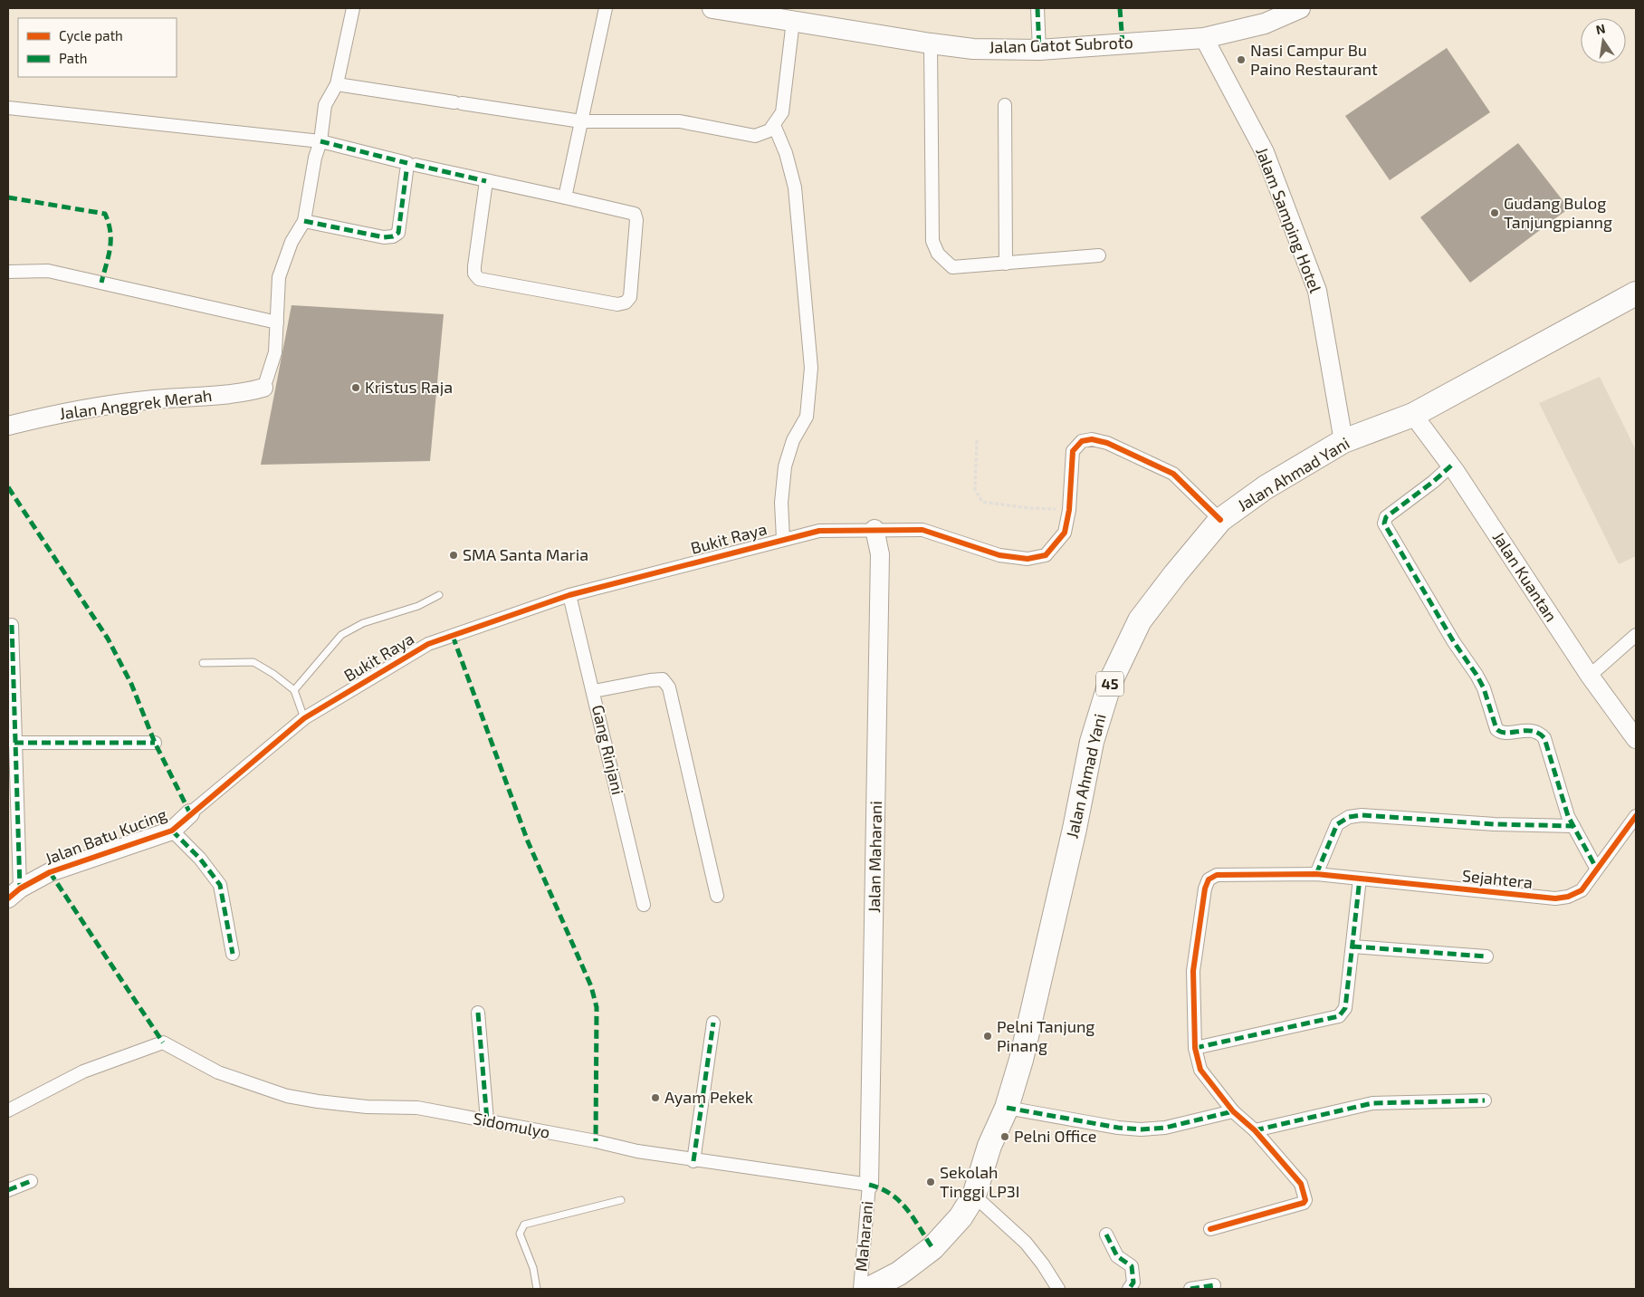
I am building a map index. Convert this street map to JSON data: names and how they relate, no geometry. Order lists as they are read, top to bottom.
{
  "streets": {
    "highway": ["Jalan Ahmad Yani", "45"],
    "main road": ["Jalan Gatot Subroto"],
    "street": [
      "Jalam Samping Hotel",
      "Jalan Anggrek Merah",
      "Bukit Raya",
      "Jalan Kuantan",
      "Gang Rinjani",
      "Jalan Batu Kucing",
      "Jalan Maharani",
      "Sejahtera",
      "Sidomulyo",
      "Maharani"
    ]
  },
  "crossings": [
    ["Jalan Gatot Subroto", "Jalam Samping Hotel"],
    ["Jalam Samping Hotel", "Jalan Ahmad Yani"],
    ["Jalan Ahmad Yani", "Bukit Raya"],
    ["Jalan Ahmad Yani", "Jalan Kuantan"],
    ["Bukit Raya", "Gang Rinjani"],
    ["Bukit Raya", "Jalan Batu Kucing"],
    ["Bukit Raya", "Jalan Maharani"],
    ["Jalan Maharani", "Sidomulyo"],
    ["Jalan Maharani", "Maharani"],
    ["Sidomulyo", "Maharani"]
  ],
  "places": [
    "Nasi Campur Bu Paino Restaurant",
    "Gudang Bulog Tanjungpianng",
    "Kristus Raja",
    "SMA Santa Maria",
    "Pelni Tanjung Pinang",
    "Ayam Pekek",
    "Pelni Office",
    "Sekolah Tinggi LP3I"
  ],
  "legend": ["Cycle path", "Path"],
  "north": "top"
}
